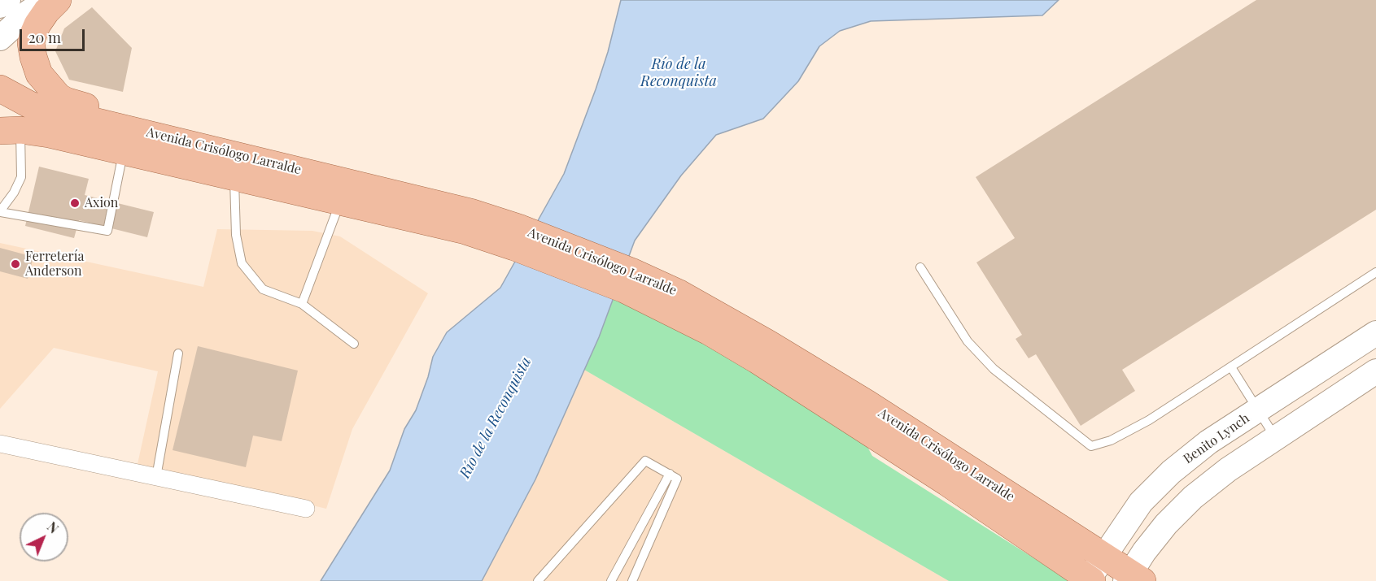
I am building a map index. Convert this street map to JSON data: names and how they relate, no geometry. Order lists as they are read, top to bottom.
{
  "streets": {
    "main road": ["Avenida Crisólogo Larralde"],
    "street": ["Benito Lynch"]
  },
  "crossings": [
    ["Avenida Crisólogo Larralde", "Benito Lynch"]
  ],
  "water": ["Río de la Reconquista"],
  "places": ["Axion", "Ferretería Anderson"],
  "scale_bar": "20 m",
  "north": "top right"
}
